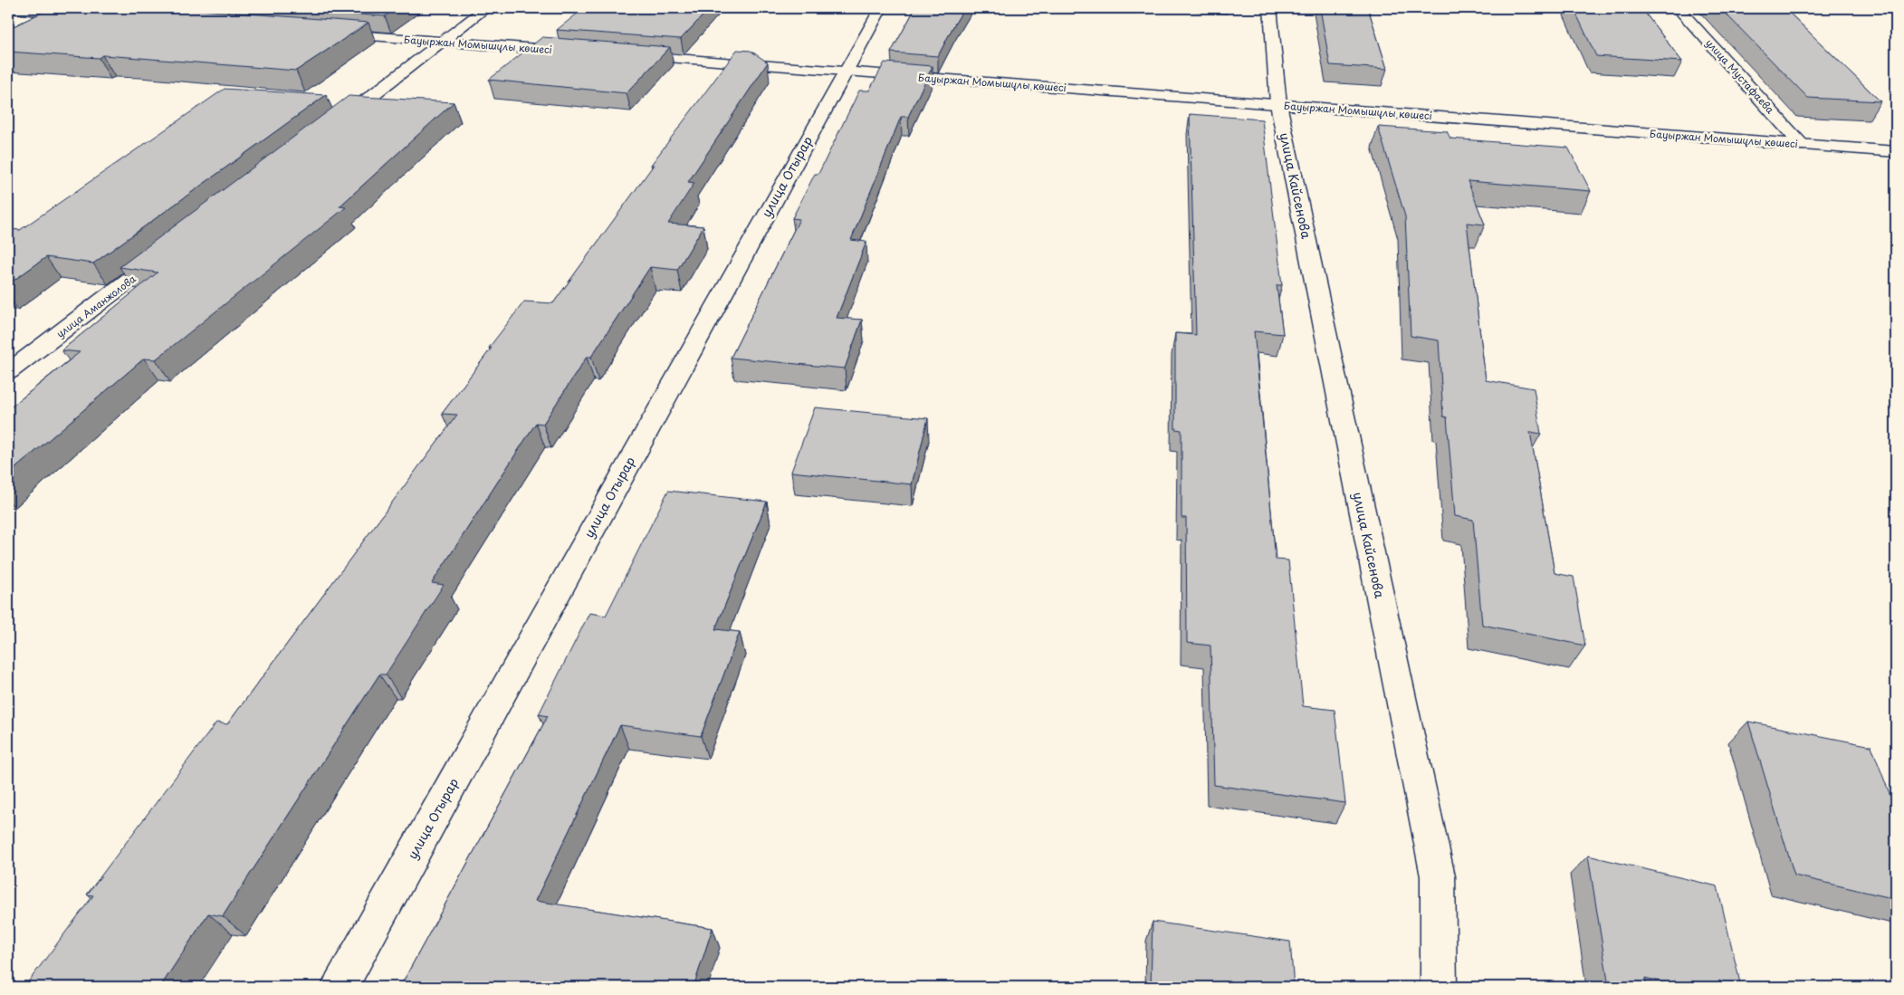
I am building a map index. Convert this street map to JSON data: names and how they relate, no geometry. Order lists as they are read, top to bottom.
{
  "streets": {
    "street": [
      "Бауыржан Момышұлы көшесі",
      "улица Мустафаева",
      "улица Отырар",
      "улица Кайсенова",
      "улица Аманжолова"
    ]
  },
  "crossings": [
    ["Бауыржан Момышұлы көшесі", "улица Мустафаева"],
    ["Бауыржан Момышұлы көшесі", "улица Отырар"],
    ["Бауыржан Момышұлы көшесі", "улица Кайсенова"]
  ]
}
